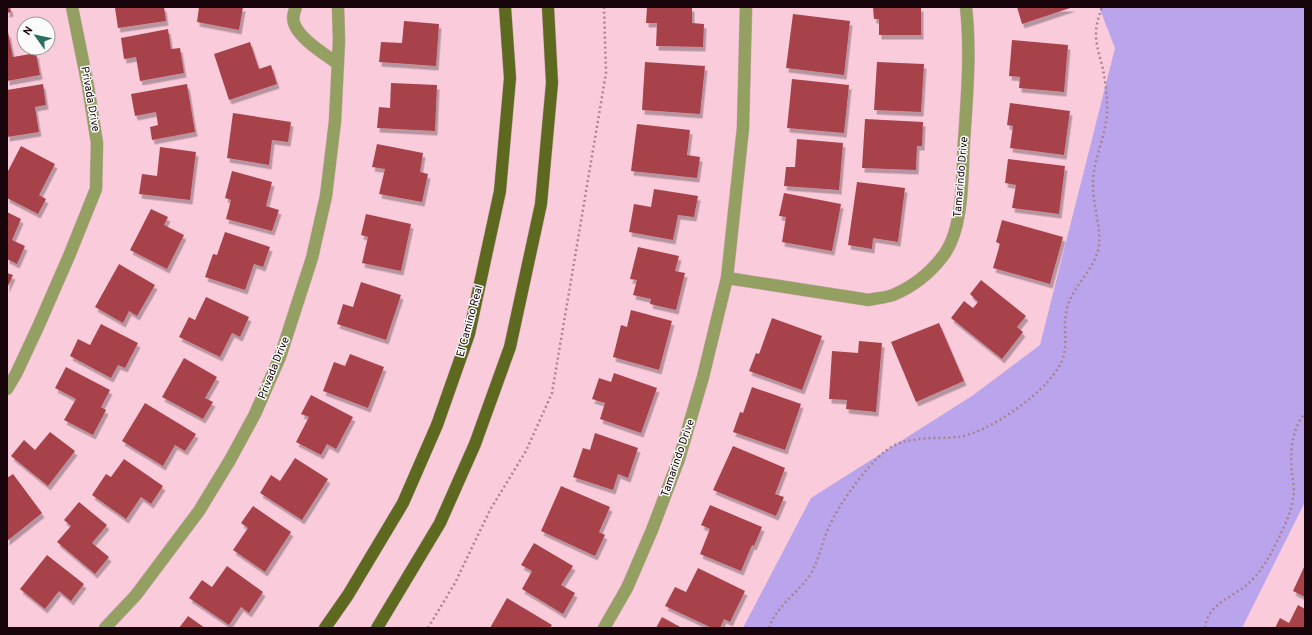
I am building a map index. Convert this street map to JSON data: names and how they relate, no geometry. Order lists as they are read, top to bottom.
{
  "streets": {
    "main road": ["El Camino Real"],
    "street": ["Privada Drive", "Tamarindo Drive"]
  },
  "north": "top left"
}
